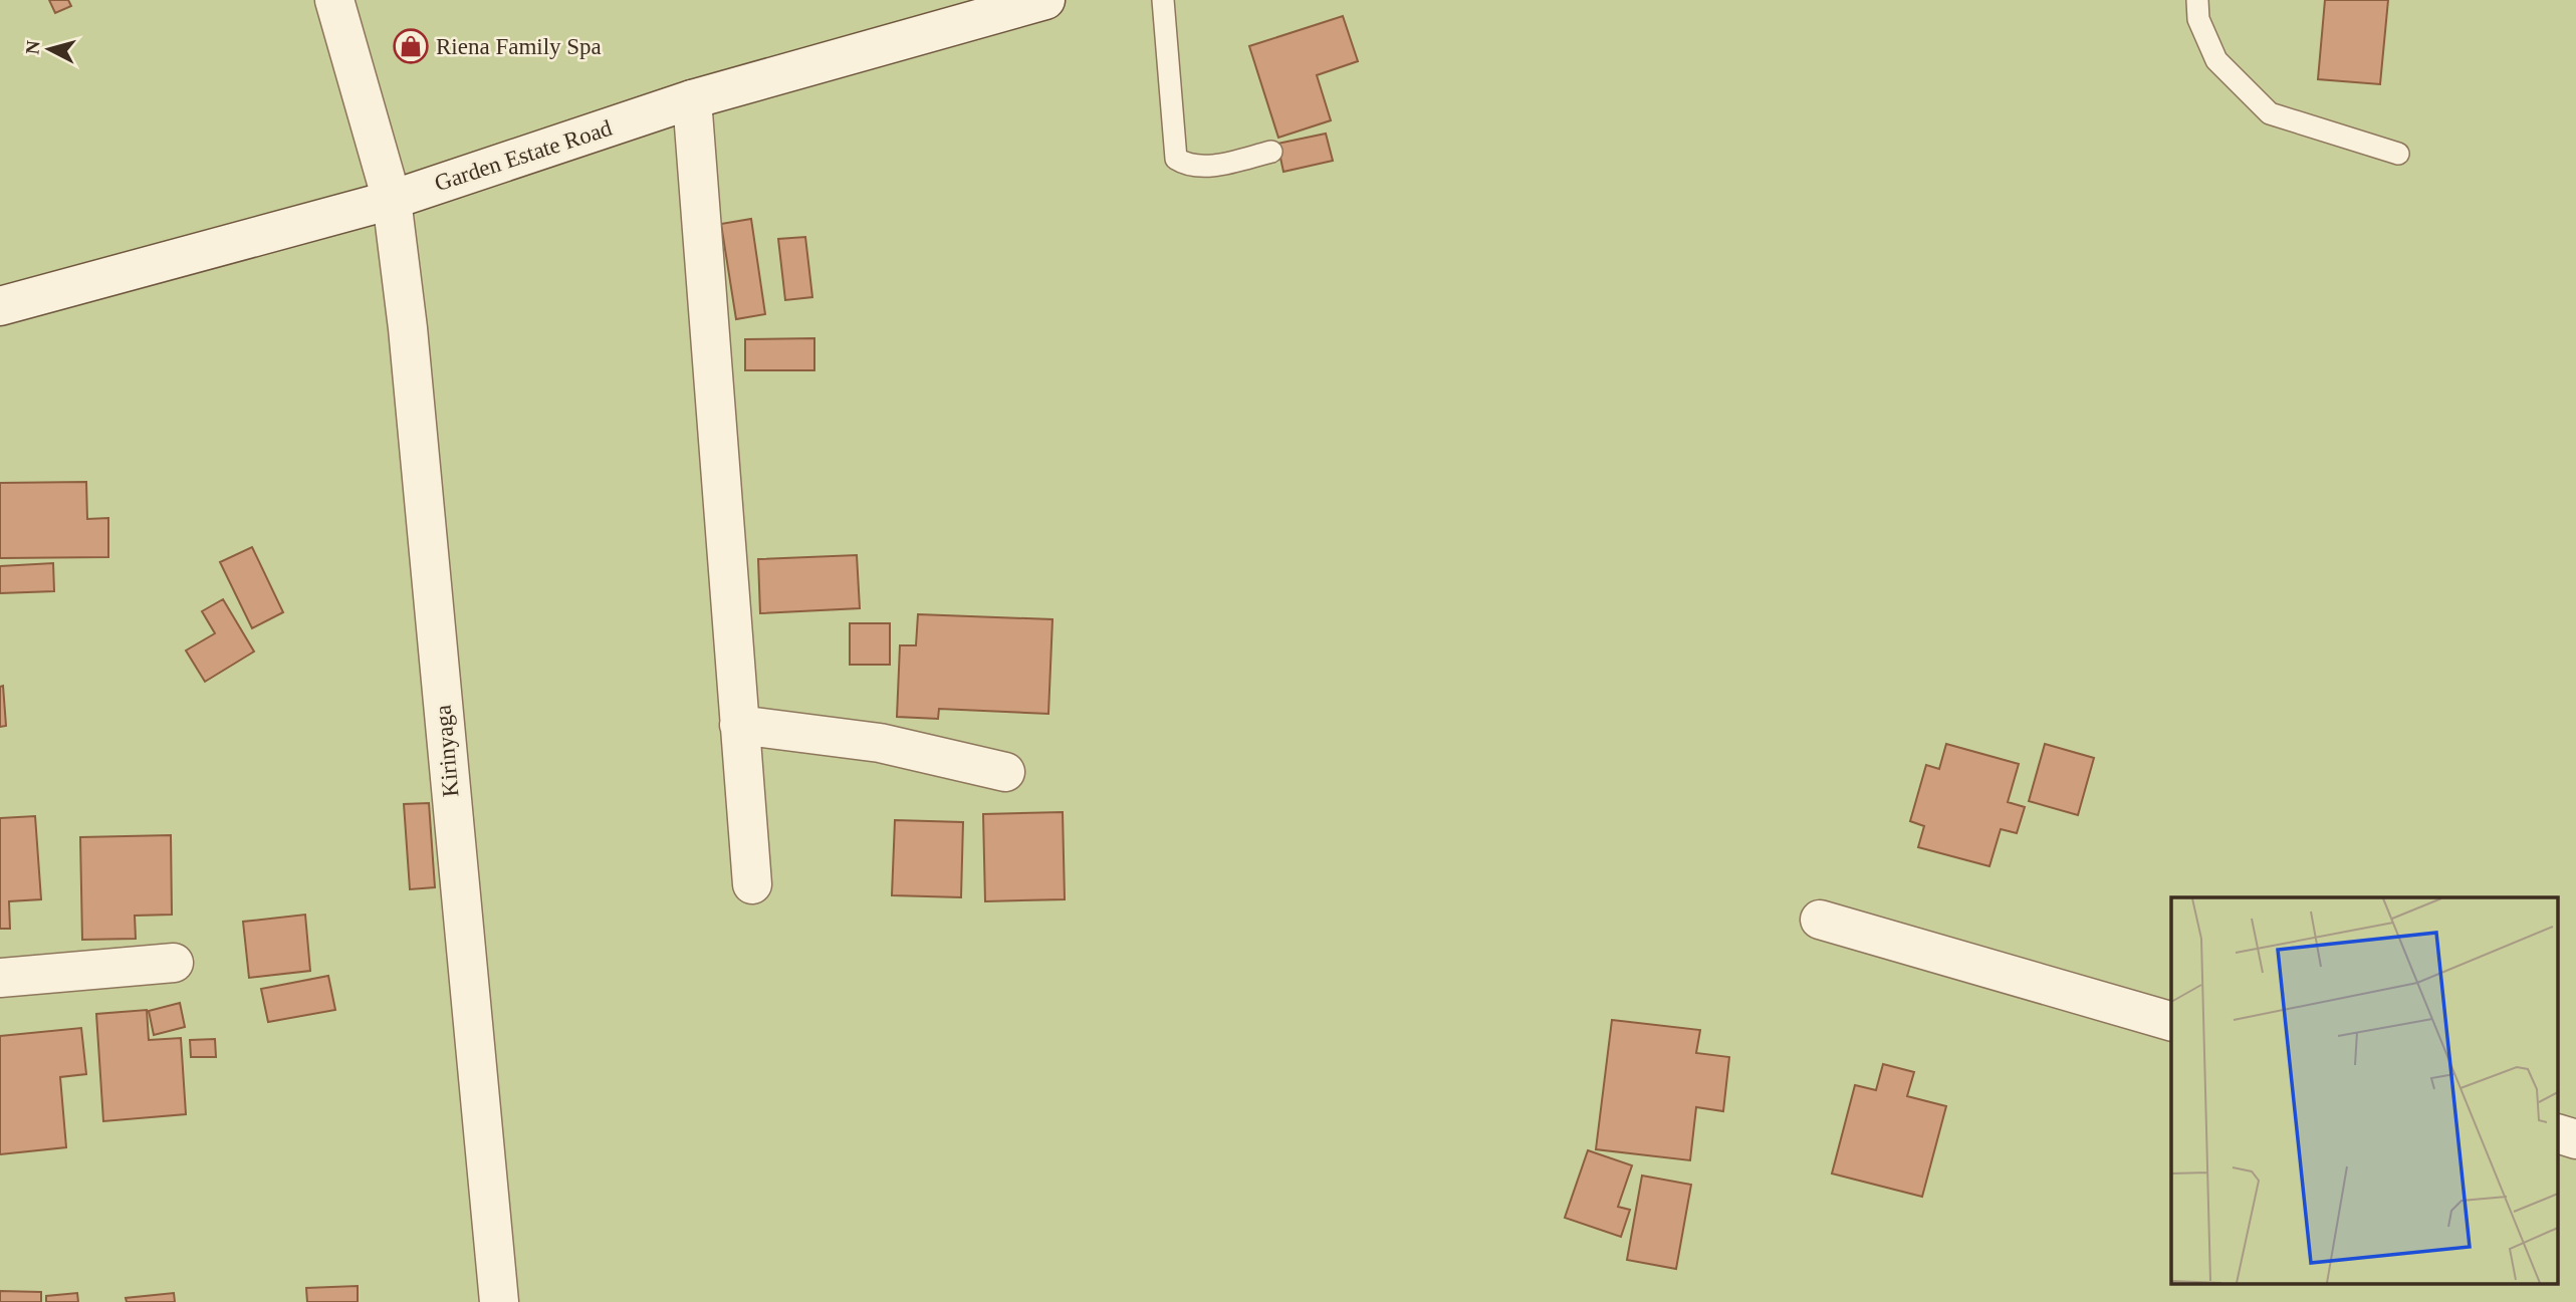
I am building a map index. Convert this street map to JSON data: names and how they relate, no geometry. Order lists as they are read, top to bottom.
{
  "streets": {
    "street": ["Garden Estate Road", "Kirinyaga"]
  },
  "crossings": [
    ["Garden Estate Road", "Kirinyaga"]
  ],
  "places": {
    "shop": ["Riena Family Spa"]
  },
  "north": "left"
}
